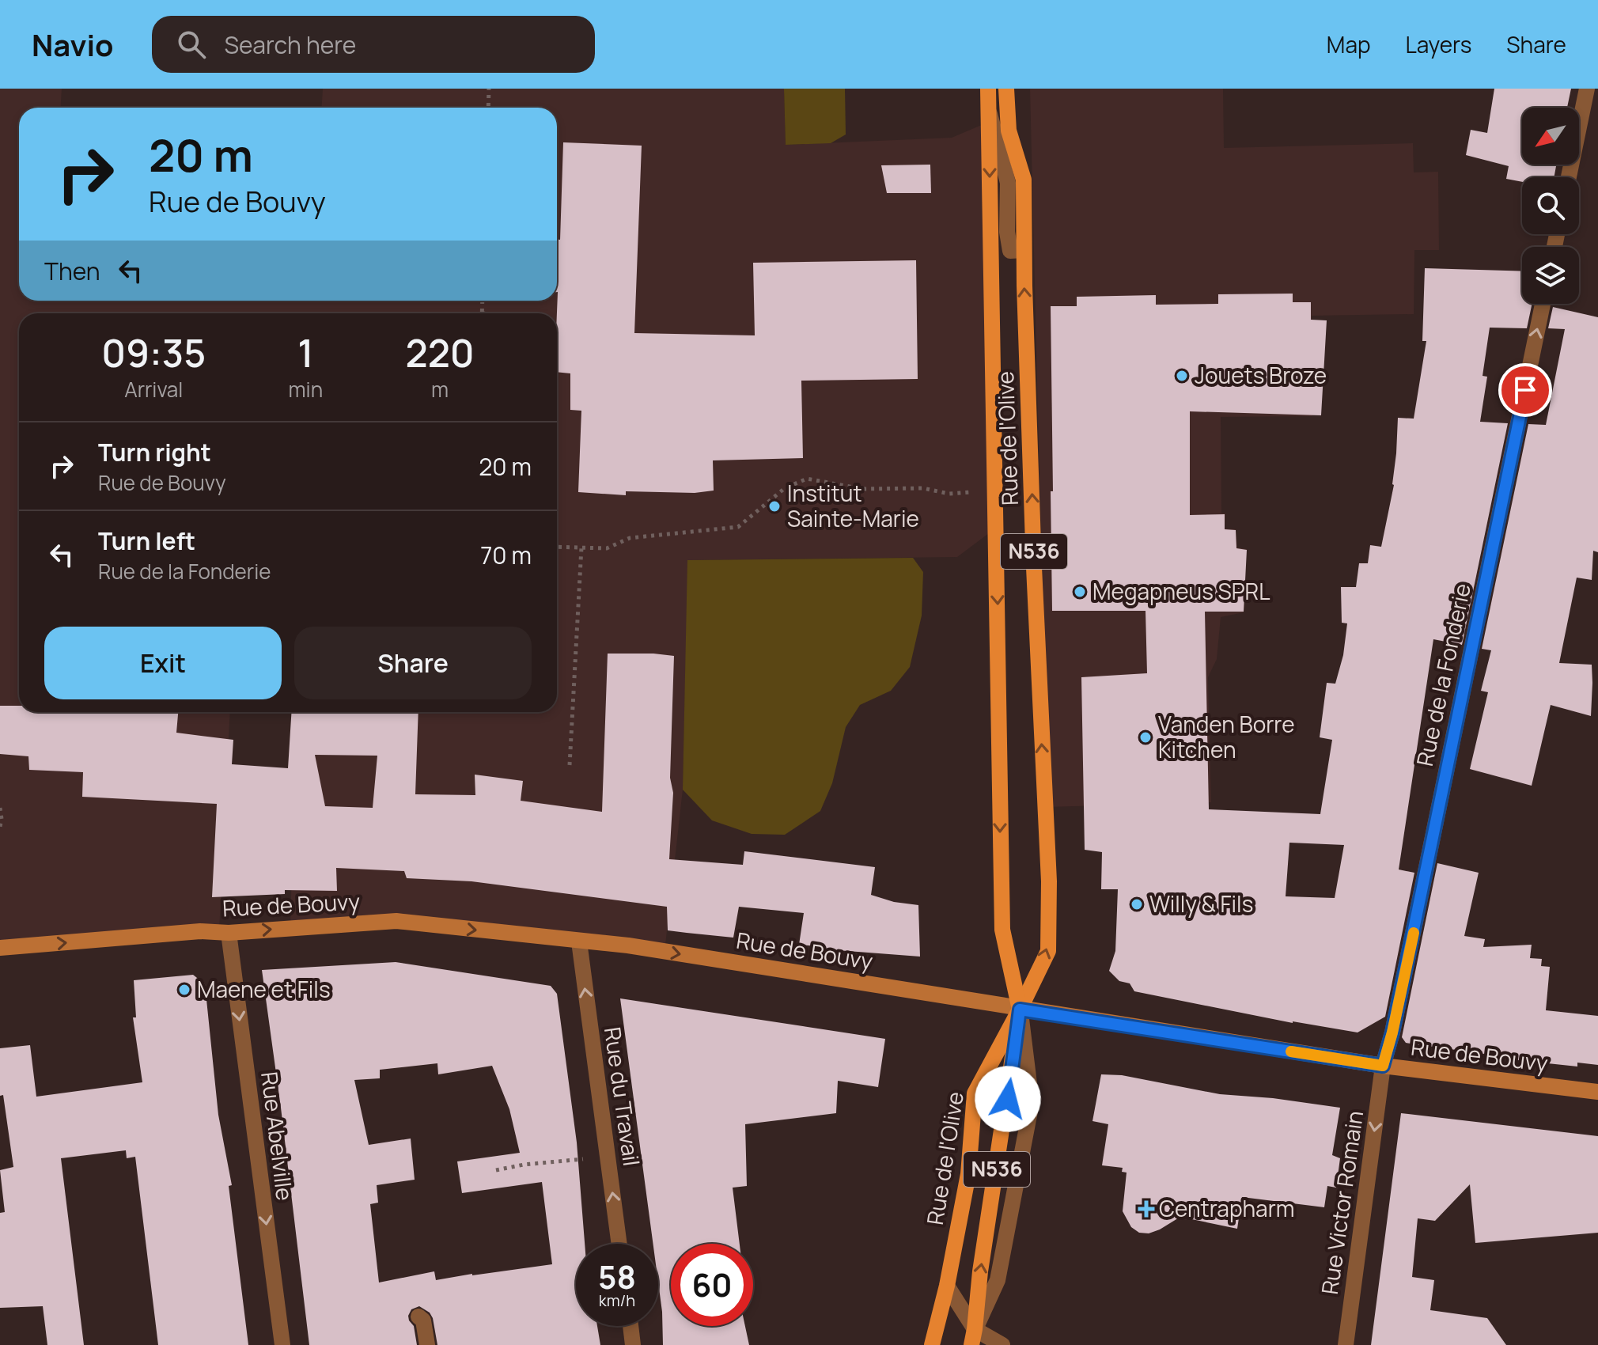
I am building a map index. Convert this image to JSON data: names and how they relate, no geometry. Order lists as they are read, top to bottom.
{
  "streets": {
    "main road": ["Rue de l'Olive", "N536"],
    "street": [
      "Rue de la Fonderie",
      "Rue de Bouvy",
      "Rue du Travail",
      "Rue Abelville",
      "Rue Victor Romain"
    ]
  },
  "crossings": [
    ["Rue de l'Olive", "N536"],
    ["Rue de l'Olive", "Rue de Bouvy"],
    ["Rue de la Fonderie", "Rue de Bouvy"],
    ["Rue de la Fonderie", "Rue Victor Romain"],
    ["Rue de Bouvy", "Rue du Travail"],
    ["Rue de Bouvy", "Rue Abelville"],
    ["Rue de Bouvy", "Rue Victor Romain"]
  ],
  "one_way": [
    "Rue de la Fonderie",
    "Rue de Bouvy",
    "Rue du Travail",
    "Rue Abelville",
    "Rue Victor Romain"
  ],
  "places": {
    "other": [
      "Jouets Broze",
      "Institut Sainte-Marie",
      "Megapneus SPRL",
      "Vanden Borre Kitchen",
      "Willy & Fils",
      "Maene et Fils"
    ],
    "health": ["Centrapharm"]
  },
  "north": "bottom left",
  "page": {
    "header": "Navio",
    "search": "Search here",
    "nav": ["Map", "Layers", "Share"],
    "turn": ["20 m", "Rue de Bouvy"],
    "then": "Then",
    "eta": [
      "09:35",
      "Arrival",
      "1",
      "min",
      "220",
      "m"
    ],
    "list": [
      {
        "name": "Turn right",
        "note": "Rue de Bouvy",
        "value": "20 m"
      },
      {
        "name": "Turn left",
        "note": "Rue de la Fonderie",
        "value": "70 m"
      }
    ],
    "buttons": ["Exit", "Share"],
    "speed": "58 km/h",
    "limit": "60"
  }
}
